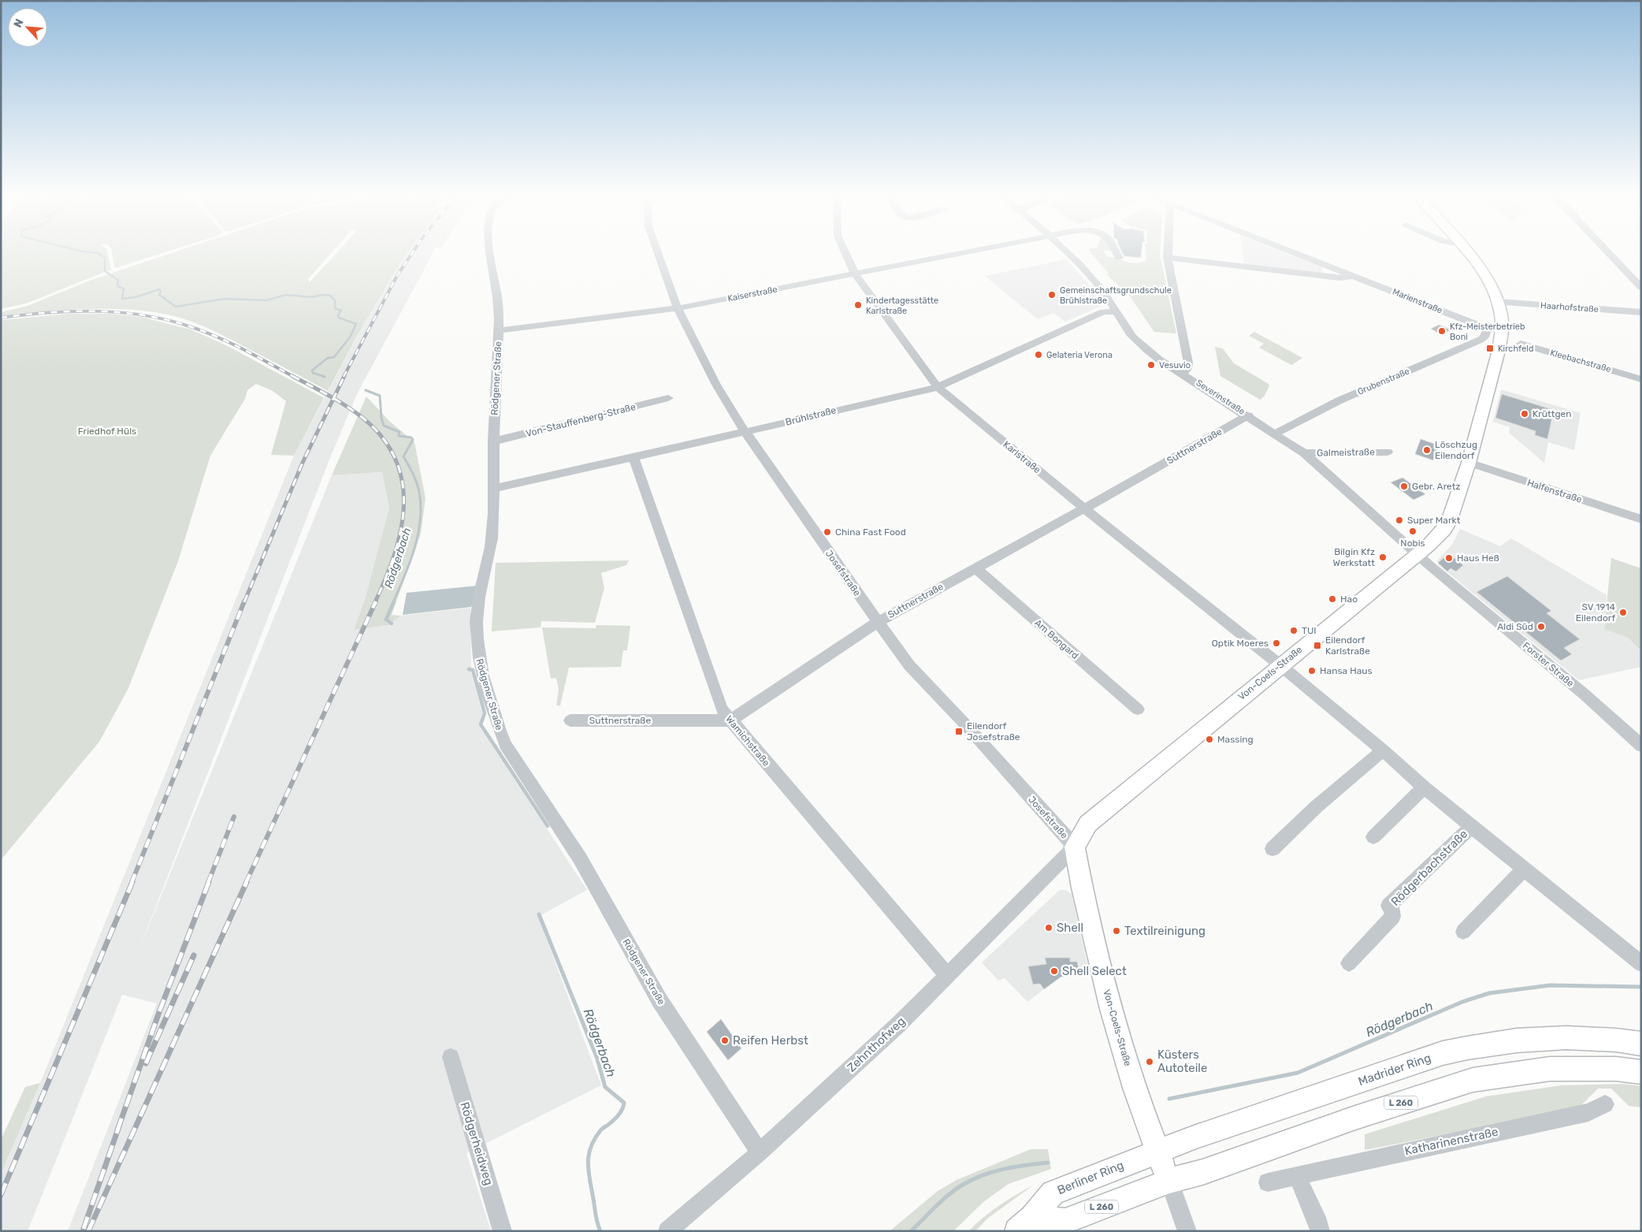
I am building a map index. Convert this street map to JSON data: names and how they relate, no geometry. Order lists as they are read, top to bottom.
{
  "streets": {
    "main road": ["Von-Coels-Straße", "Madrider Ring", "L 260"],
    "street": [
      "Kaiserstraße",
      "Marienstraße",
      "Haarhofstraße",
      "Kleebachstraße",
      "Rödgener Straße",
      "Grubenstraße",
      "Severinstraße",
      "Brühlstraße",
      "Von-Stauffenberg-Straße",
      "Suttnerstraße",
      "Galmeistraße",
      "Karlstraße",
      "Halfenstraße",
      "Josefstraße",
      "Am Bongard",
      "Forster Straße",
      "Wamichstraße",
      "Rödgerbachstraße",
      "Zehnthofweg",
      "Katharinenstraße",
      "Rödgerheidweg"
    ]
  },
  "crossings": [
    ["Kaiserstraße", "Rödgener Straße"],
    ["Kaiserstraße", "Karlstraße"],
    ["Kaiserstraße", "Josefstraße"],
    ["Marienstraße", "Grubenstraße"],
    ["Haarhofstraße", "Von-Coels-Straße"],
    ["Rödgener Straße", "Brühlstraße"],
    ["Rödgener Straße", "Von-Stauffenberg-Straße"],
    ["Rödgener Straße", "Zehnthofweg"],
    ["Grubenstraße", "Severinstraße"],
    ["Severinstraße", "Brühlstraße"],
    ["Severinstraße", "Suttnerstraße"],
    ["Severinstraße", "Galmeistraße"],
    ["Severinstraße", "Forster Straße"],
    ["Severinstraße", "Von-Coels-Straße"],
    ["Brühlstraße", "Karlstraße"],
    ["Brühlstraße", "Josefstraße"],
    ["Brühlstraße", "Wamichstraße"],
    ["Suttnerstraße", "Karlstraße"],
    ["Suttnerstraße", "Josefstraße"],
    ["Suttnerstraße", "Am Bongard"],
    ["Suttnerstraße", "Wamichstraße"],
    ["Karlstraße", "Von-Coels-Straße"],
    ["Karlstraße", "Rödgerbachstraße"],
    ["Halfenstraße", "Von-Coels-Straße"],
    ["Josefstraße", "Von-Coels-Straße"],
    ["Josefstraße", "Zehnthofweg"],
    ["Forster Straße", "Von-Coels-Straße"],
    ["Von-Coels-Straße", "Rödgerbachstraße"],
    ["Von-Coels-Straße", "Zehnthofweg"],
    ["Von-Coels-Straße", "Madrider Ring"],
    ["Von-Coels-Straße", "L 260"],
    ["Wamichstraße", "Zehnthofweg"],
    ["Madrider Ring", "L 260"]
  ],
  "water": ["Rödgerbach"],
  "parks": ["Friedhof Hüls"],
  "places": {
    "other": [
      "Gemeinschaftsgrundschule Brühlstraße",
      "Kindertagesstätte Karlstraße",
      "Kfz-Meisterbetrieb Boni",
      "Gelateria Verona",
      "Vesuvio",
      "Krüttgen",
      "Löschzug Eilendorf",
      "Gebr. Aretz",
      "Super Markt",
      "Nobis",
      "China Fast Food",
      "Bilgin Kfz Werkstatt",
      "Haus Heß",
      "Hao",
      "SV 1914 Eilendorf",
      "Aldi Süd",
      "TUI",
      "Optik Moeres",
      "Hansa Haus",
      "Massing",
      "Shell",
      "Textilreinigung",
      "Shell Select",
      "Reifen Herbst",
      "Küsters Autoteile"
    ],
    "transit": ["Kirchfeld", "Eilendorf Karlstraße", "Eilendorf Josefstraße"]
  },
  "north": "top left"
}
